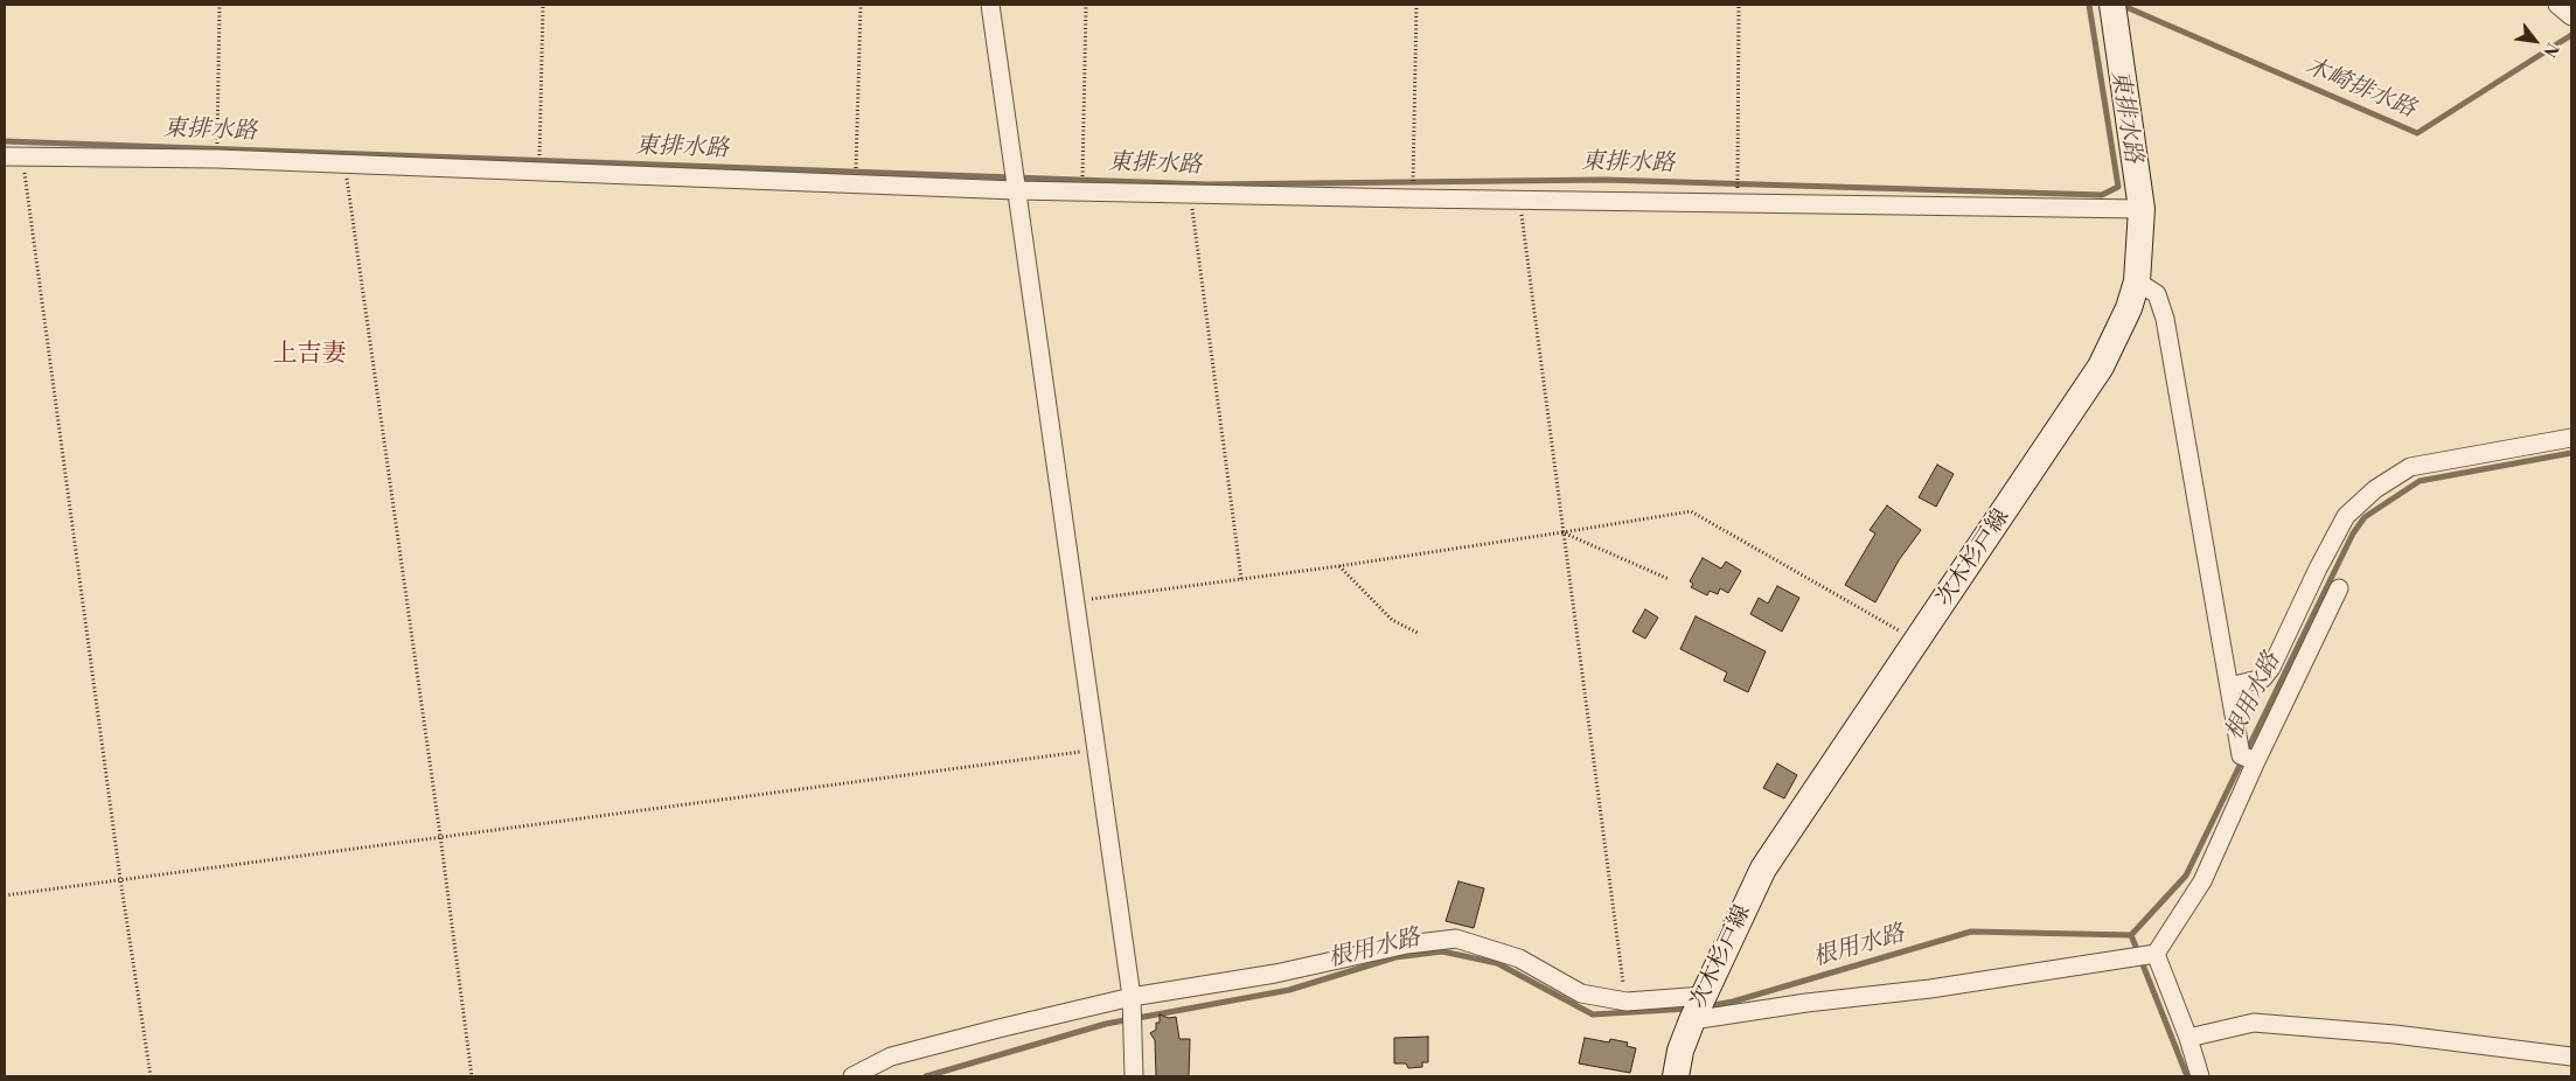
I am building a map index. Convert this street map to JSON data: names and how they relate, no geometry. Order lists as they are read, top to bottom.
{
  "streets": {
    "main road": ["次木杉戸線"]
  },
  "districts": ["上吉妻"],
  "water": ["木崎排水路", "東排水路", "根用水路"],
  "north": "bottom right"
}
